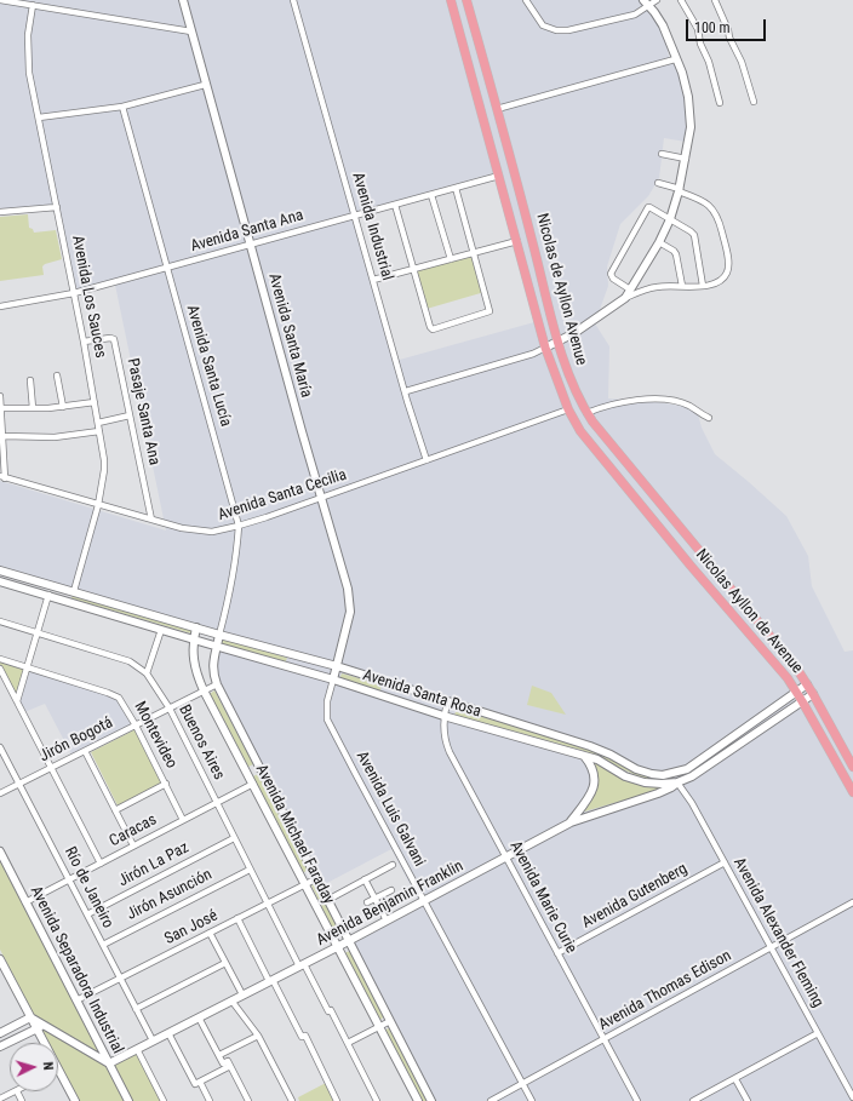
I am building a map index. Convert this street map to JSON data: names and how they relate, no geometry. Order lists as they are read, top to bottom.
{
  "streets": {
    "main road": ["Nicolas de Ayllon Avenue", "Nicolas Ayllon de Avenue"],
    "street": [
      "Avenida Industrial",
      "Avenida Santa Ana",
      "Avenida Los Sauces",
      "Avenida Santa María",
      "Avenida Santa Lucía",
      "Pasaje Santa Ana",
      "Avenida Santa Cecilia",
      "Avenida Santa Rosa",
      "Montevideo",
      "Jirón Bogotá",
      "Buenos Aires",
      "Avenida Luis Galvani",
      "Caracas",
      "Avenida Michael Faraday",
      "Jirón La Paz",
      "Río de Janeiro",
      "Jirón Asunción",
      "Avenida Gutenberg",
      "Avenida Marie Curie",
      "Avenida Benjamin Franklin",
      "San José",
      "Avenida Alexander Fleming",
      "Avenida Separadora Industrial",
      "Avenida Thomas Edison"
    ]
  },
  "crossings": [
    ["Avenida Industrial", "Avenida Santa Ana"],
    ["Avenida Industrial", "Avenida Santa Cecilia"],
    ["Avenida Santa Ana", "Nicolas de Ayllon Avenue"],
    ["Avenida Santa Ana", "Avenida Los Sauces"],
    ["Avenida Santa Ana", "Avenida Santa María"],
    ["Avenida Santa Ana", "Avenida Santa Lucía"],
    ["Nicolas de Ayllon Avenue", "Avenida Santa Cecilia"],
    ["Nicolas de Ayllon Avenue", "Nicolas Ayllon de Avenue"],
    ["Nicolas de Ayllon Avenue", "Avenida Santa Rosa"],
    ["Avenida Los Sauces", "Pasaje Santa Ana"],
    ["Avenida Los Sauces", "Avenida Santa Cecilia"],
    ["Avenida Los Sauces", "Avenida Santa Rosa"],
    ["Avenida Santa María", "Avenida Santa Cecilia"],
    ["Avenida Santa María", "Avenida Santa Rosa"],
    ["Avenida Santa María", "Avenida Luis Galvani"],
    ["Avenida Santa Lucía", "Avenida Santa Cecilia"],
    ["Avenida Santa Lucía", "Avenida Santa Rosa"],
    ["Avenida Santa Lucía", "Avenida Michael Faraday"],
    ["Pasaje Santa Ana", "Avenida Santa Cecilia"],
    ["Nicolas Ayllon de Avenue", "Avenida Santa Rosa"],
    ["Avenida Santa Rosa", "Avenida Luis Galvani"],
    ["Avenida Santa Rosa", "Avenida Michael Faraday"],
    ["Avenida Santa Rosa", "Avenida Marie Curie"],
    ["Avenida Santa Rosa", "Avenida Benjamin Franklin"],
    ["Avenida Santa Rosa", "Avenida Alexander Fleming"],
    ["Montevideo", "Jirón Bogotá"],
    ["Montevideo", "Caracas"],
    ["Jirón Bogotá", "Buenos Aires"],
    ["Jirón Bogotá", "Avenida Michael Faraday"],
    ["Jirón Bogotá", "Río de Janeiro"],
    ["Buenos Aires", "Caracas"],
    ["Buenos Aires", "Jirón La Paz"],
    ["Buenos Aires", "Jirón Asunción"],
    ["Buenos Aires", "Avenida Benjamin Franklin"],
    ["Buenos Aires", "San José"],
    ["Avenida Luis Galvani", "Avenida Benjamin Franklin"],
    ["Avenida Luis Galvani", "Avenida Thomas Edison"],
    ["Caracas", "Avenida Michael Faraday"],
    ["Caracas", "Río de Janeiro"],
    ["Caracas", "Avenida Separadora Industrial"],
    ["Avenida Michael Faraday", "Avenida Benjamin Franklin"],
    ["Avenida Michael Faraday", "San José"],
    ["Jirón La Paz", "Río de Janeiro"],
    ["Río de Janeiro", "Jirón Asunción"],
    ["Río de Janeiro", "Avenida Benjamin Franklin"],
    ["Río de Janeiro", "San José"],
    ["Avenida Gutenberg", "Avenida Marie Curie"],
    ["Avenida Gutenberg", "Avenida Alexander Fleming"],
    ["Avenida Marie Curie", "Avenida Benjamin Franklin"],
    ["Avenida Marie Curie", "Avenida Thomas Edison"],
    ["Avenida Benjamin Franklin", "Avenida Alexander Fleming"],
    ["Avenida Benjamin Franklin", "Avenida Separadora Industrial"],
    ["San José", "Avenida Separadora Industrial"],
    ["Avenida Alexander Fleming", "Avenida Thomas Edison"]
  ],
  "scale_bar": "100 m",
  "north": "right"
}
